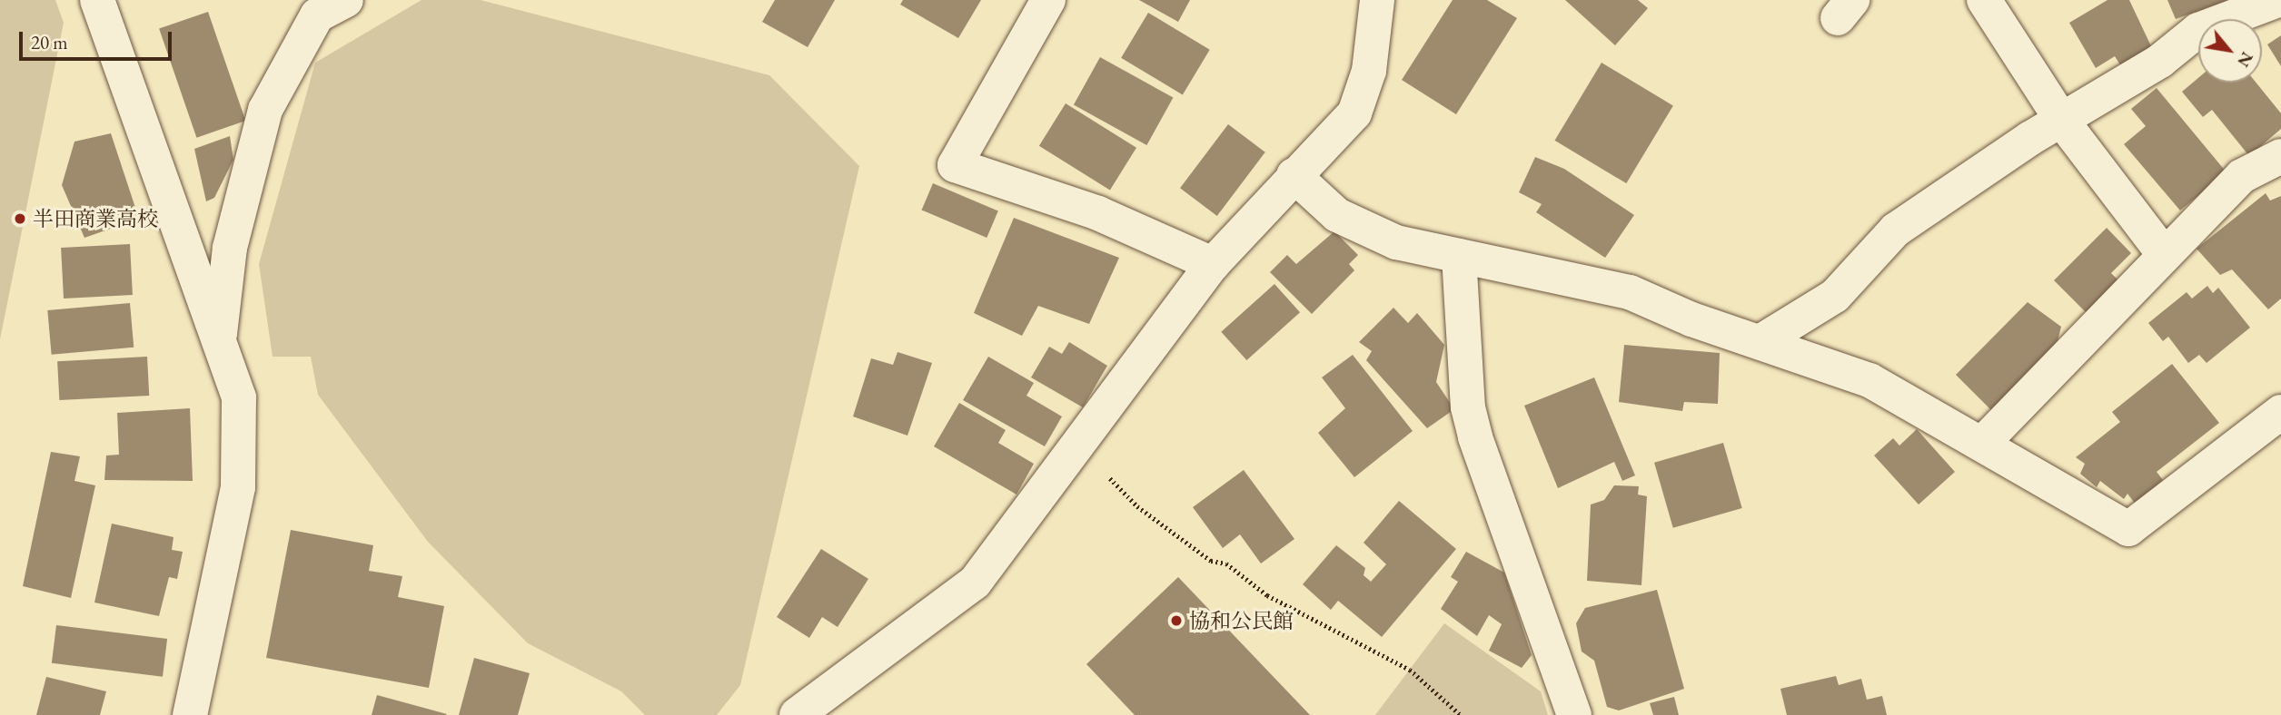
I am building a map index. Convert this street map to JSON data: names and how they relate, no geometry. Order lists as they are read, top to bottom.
{
  "places": ["半田商業高校", "協和公民館"],
  "scale_bar": "20 m",
  "north": "bottom right"
}
